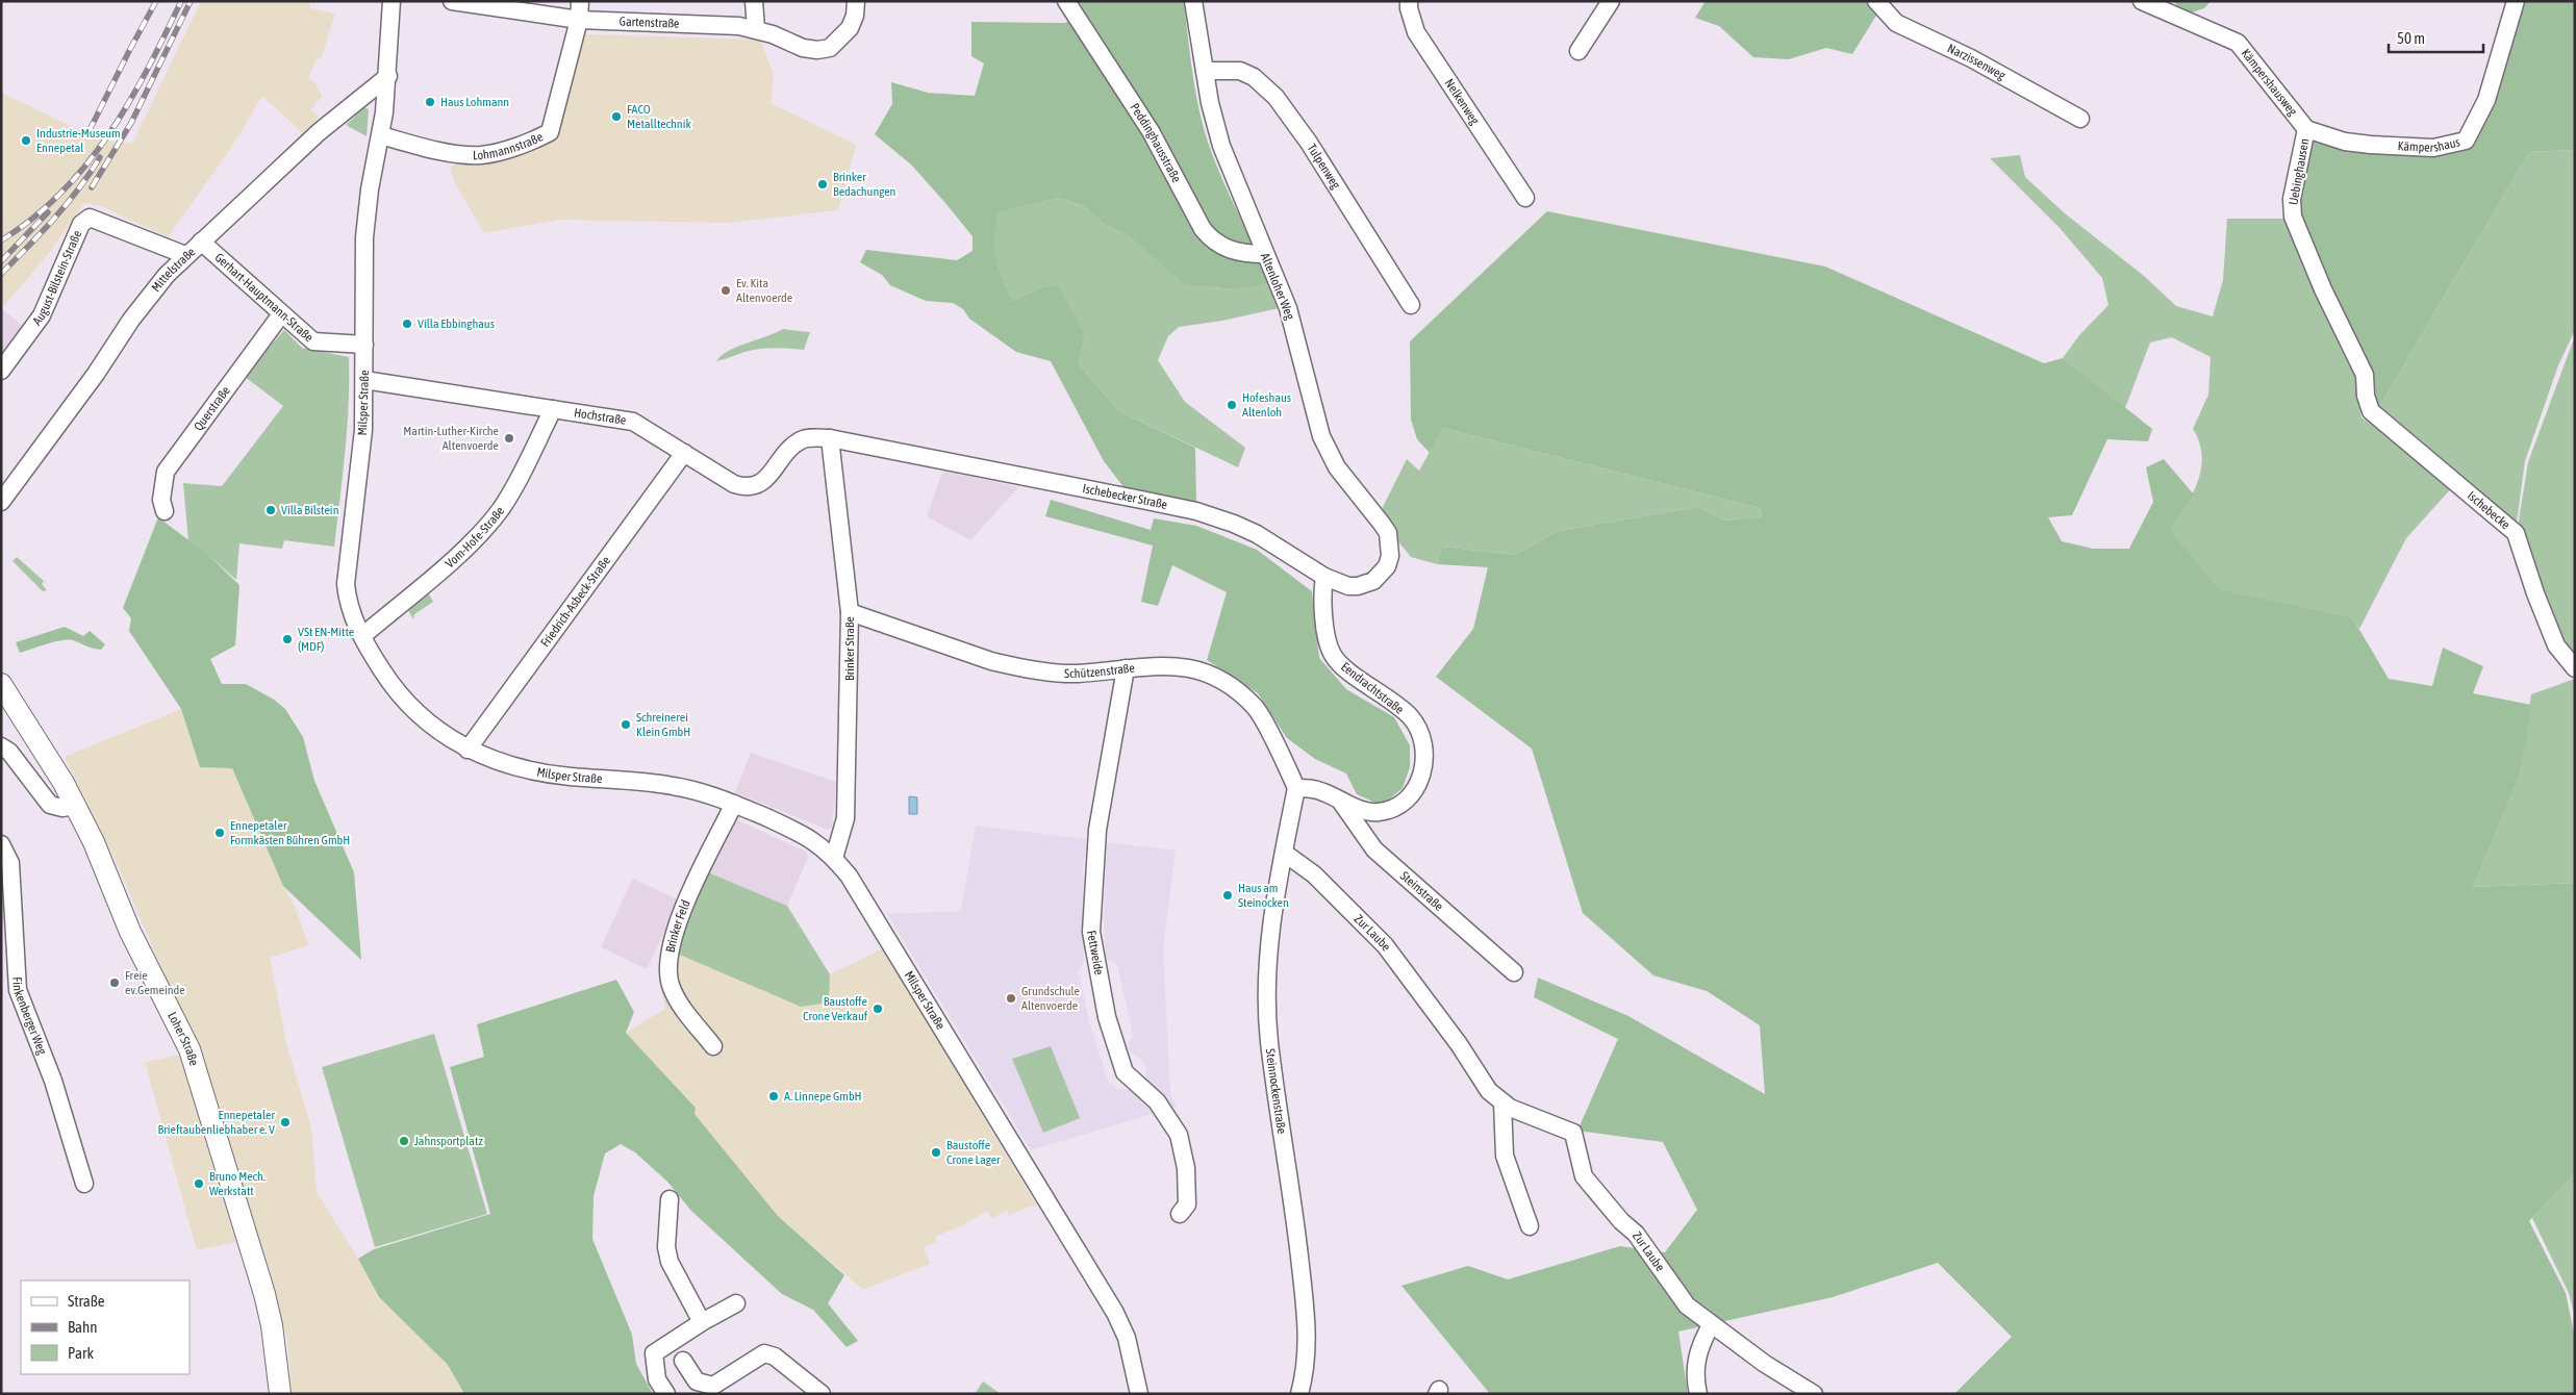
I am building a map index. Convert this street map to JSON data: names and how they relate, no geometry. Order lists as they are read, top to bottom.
{
  "streets": {
    "main road": ["Loher Straße"],
    "street": [
      "Gartenstraße",
      "Narzissenweg",
      "Kämpershausweg",
      "Nelkenweg",
      "Kämpershaus",
      "Lohmannstraße",
      "Peddinghausstraße",
      "Tulpenweg",
      "Uebinghausen",
      "Mittelstraße",
      "August-Bilstein-Straße",
      "Altenloher Weg",
      "Gerhart-Hauptmann-Straße",
      "Milsper Straße",
      "Querstraße",
      "Hochstraße",
      "Ischebecker Straße",
      "Ischebecke",
      "Vom-Hofe-Straße",
      "Friedrich-Asbeck-Straße",
      "Brinker Straße",
      "Schützenstraße",
      "Eendrachtstraße",
      "Steinstraße",
      "Brinker Feld",
      "Zur Laube",
      "Fettweide",
      "Finkenberger Weg",
      "Steinnockenstraße"
    ]
  },
  "crossings": [
    ["Gartenstraße", "Lohmannstraße"],
    ["Kämpershausweg", "Kämpershaus"],
    ["Kämpershausweg", "Uebinghausen"],
    ["Kämpershaus", "Uebinghausen"],
    ["Lohmannstraße", "Milsper Straße"],
    ["Peddinghausstraße", "Altenloher Weg"],
    ["Tulpenweg", "Altenloher Weg"],
    ["Uebinghausen", "Ischebecke"],
    ["Mittelstraße", "August-Bilstein-Straße"],
    ["Mittelstraße", "Gerhart-Hauptmann-Straße"],
    ["Mittelstraße", "Milsper Straße"],
    ["Altenloher Weg", "Ischebecker Straße"],
    ["Gerhart-Hauptmann-Straße", "Milsper Straße"],
    ["Gerhart-Hauptmann-Straße", "Querstraße"],
    ["Milsper Straße", "Hochstraße"],
    ["Milsper Straße", "Vom-Hofe-Straße"],
    ["Milsper Straße", "Friedrich-Asbeck-Straße"],
    ["Milsper Straße", "Brinker Straße"],
    ["Milsper Straße", "Brinker Feld"],
    ["Hochstraße", "Ischebecker Straße"],
    ["Hochstraße", "Vom-Hofe-Straße"],
    ["Hochstraße", "Friedrich-Asbeck-Straße"],
    ["Hochstraße", "Brinker Straße"],
    ["Ischebecker Straße", "Brinker Straße"],
    ["Ischebecker Straße", "Eendrachtstraße"],
    ["Brinker Straße", "Schützenstraße"],
    ["Schützenstraße", "Eendrachtstraße"],
    ["Schützenstraße", "Fettweide"],
    ["Schützenstraße", "Steinnockenstraße"],
    ["Eendrachtstraße", "Steinstraße"],
    ["Eendrachtstraße", "Steinnockenstraße"],
    ["Zur Laube", "Steinnockenstraße"]
  ],
  "places": [
    "Haus Lohmann",
    "FACO Metalltechnik",
    "Industrie-Museum Ennepetal",
    "Brinker Bedachungen",
    "Ev. Kita Altenvoerde",
    "Villa Ebbinghaus",
    "Hofeshaus Altenloh",
    "Martin-Luther-Kirche Altenvoerde",
    "Villa Bilstein",
    "VSt EN-Mitte (MDF)",
    "Schreinerei Klein GmbH",
    "Ennepetaler Formkästen Bühren GmbH",
    "Haus am Steinocken",
    "Freie ev.Gemeinde",
    "Grundschule Altenvoerde",
    "Baustoffe Crone Verkauf",
    "A. Linnepe GmbH",
    "Ennepetaler Brieftaubenliebhaber e. V",
    "Jahnsportplatz",
    "Baustoffe Crone Lager",
    "Bruno Mech. Werkstatt"
  ],
  "legend": ["Straße", "Bahn", "Park"],
  "scale_bar": "50 m"
}
